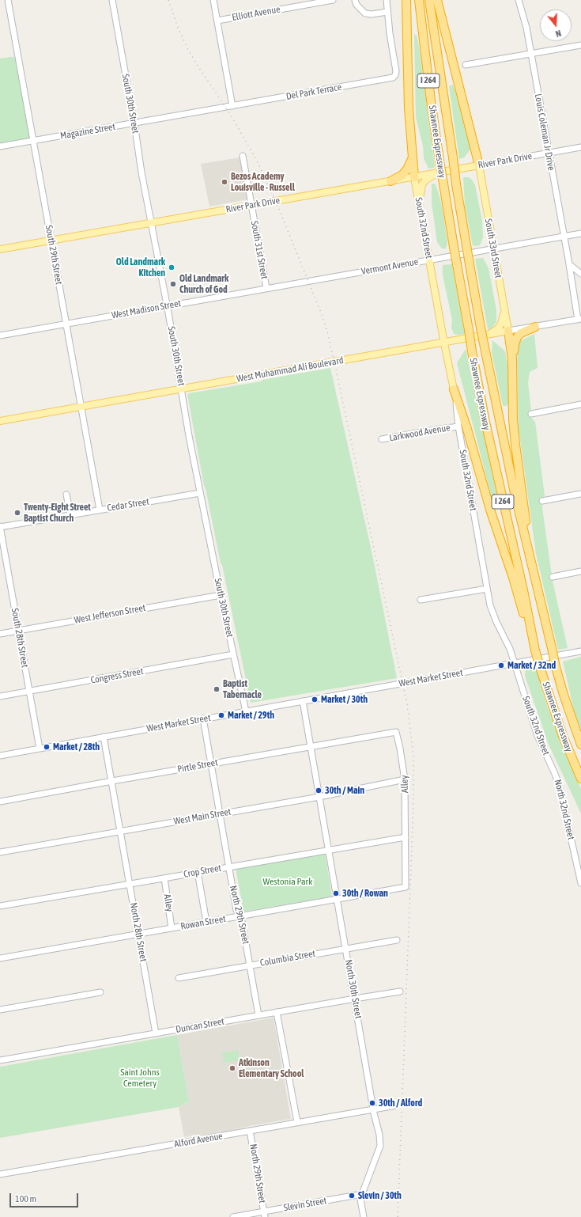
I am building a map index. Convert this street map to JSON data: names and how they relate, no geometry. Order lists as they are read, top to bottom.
{
  "streets": {
    "highway": ["I 264", "Shawnee Expressway"],
    "main road": [
      "River Park Drive",
      "South 32nd Street",
      "South 33rd Street",
      "West Muhammad Ali Boulevard"
    ],
    "street": [
      "Elliott Avenue",
      "Del Park Terrace",
      "South 30th Street",
      "Magazine Street",
      "Louis Coleman Jr Drive",
      "South 31st Street",
      "South 29th Street",
      "Vermont Avenue",
      "West Madison Street",
      "Larkwood Avenue",
      "Cedar Street",
      "West Jefferson Street",
      "South 28th Street",
      "Congress Street",
      "West Market Street",
      "Pirtle Street",
      "Alley",
      "North 32nd Street",
      "West Main Street",
      "Crop Street",
      "North 29th Street",
      "Rowan Street",
      "North 28th Street",
      "Columbia Street",
      "North 30th Street",
      "Duncan Street",
      "Alford Avenue",
      "Slevin Street"
    ]
  },
  "crossings": [
    ["Del Park Terrace", "Magazine Street"],
    ["South 30th Street", "Magazine Street"],
    ["South 30th Street", "River Park Drive"],
    ["South 30th Street", "West Madison Street"],
    ["South 30th Street", "West Muhammad Ali Boulevard"],
    ["South 30th Street", "Cedar Street"],
    ["South 30th Street", "West Jefferson Street"],
    ["South 30th Street", "Congress Street"],
    ["South 30th Street", "West Market Street"],
    ["Magazine Street", "South 29th Street"],
    ["Louis Coleman Jr Drive", "River Park Drive"],
    ["Louis Coleman Jr Drive", "Vermont Avenue"],
    ["Louis Coleman Jr Drive", "West Muhammad Ali Boulevard"],
    ["River Park Drive", "South 32nd Street"],
    ["River Park Drive", "South 33rd Street"],
    ["River Park Drive", "South 31st Street"],
    ["River Park Drive", "South 29th Street"],
    ["South 32nd Street", "Vermont Avenue"],
    ["South 32nd Street", "West Muhammad Ali Boulevard"],
    ["South 32nd Street", "Larkwood Avenue"],
    ["South 32nd Street", "West Market Street"],
    ["South 32nd Street", "North 32nd Street"],
    ["South 33rd Street", "Vermont Avenue"],
    ["South 33rd Street", "West Muhammad Ali Boulevard"],
    ["South 31st Street", "West Madison Street"],
    ["South 29th Street", "West Madison Street"],
    ["South 29th Street", "West Muhammad Ali Boulevard"],
    ["South 29th Street", "Cedar Street"],
    ["Vermont Avenue", "West Madison Street"],
    ["Cedar Street", "South 28th Street"],
    ["West Jefferson Street", "South 28th Street"],
    ["South 28th Street", "Congress Street"],
    ["South 28th Street", "West Market Street"],
    ["Pirtle Street", "Alley"],
    ["Alley", "West Main Street"],
    ["Alley", "Crop Street"],
    ["Alley", "Rowan Street"],
    ["West Main Street", "North 29th Street"],
    ["West Main Street", "North 28th Street"],
    ["West Main Street", "North 30th Street"],
    ["Crop Street", "North 29th Street"],
    ["Crop Street", "North 28th Street"],
    ["Crop Street", "North 30th Street"],
    ["North 29th Street", "Rowan Street"],
    ["North 29th Street", "Columbia Street"],
    ["North 29th Street", "Duncan Street"],
    ["North 29th Street", "Alford Avenue"],
    ["North 29th Street", "Slevin Street"],
    ["Rowan Street", "North 28th Street"],
    ["Rowan Street", "North 30th Street"],
    ["North 28th Street", "Duncan Street"],
    ["Columbia Street", "North 30th Street"],
    ["North 30th Street", "Duncan Street"],
    ["North 30th Street", "Alford Avenue"],
    ["North 30th Street", "Slevin Street"]
  ],
  "parks": ["Westonia Park", "Saint Johns Cemetery"],
  "places": [
    "Bezos Academy Louisville - Russell",
    "Old Landmark Kitchen",
    "Old Landmark Church of God",
    "Twenty-Eight Street Baptist Church",
    "Market / 32nd",
    "Baptist Tabernacle",
    "Market / 30th",
    "Market / 29th",
    "Market / 28th",
    "30th / Main",
    "30th / Rowan",
    "Atkinson Elementary School",
    "30th / Alford",
    "Slevin / 30th"
  ],
  "scale_bar": "100 m",
  "north": "bottom"
}
